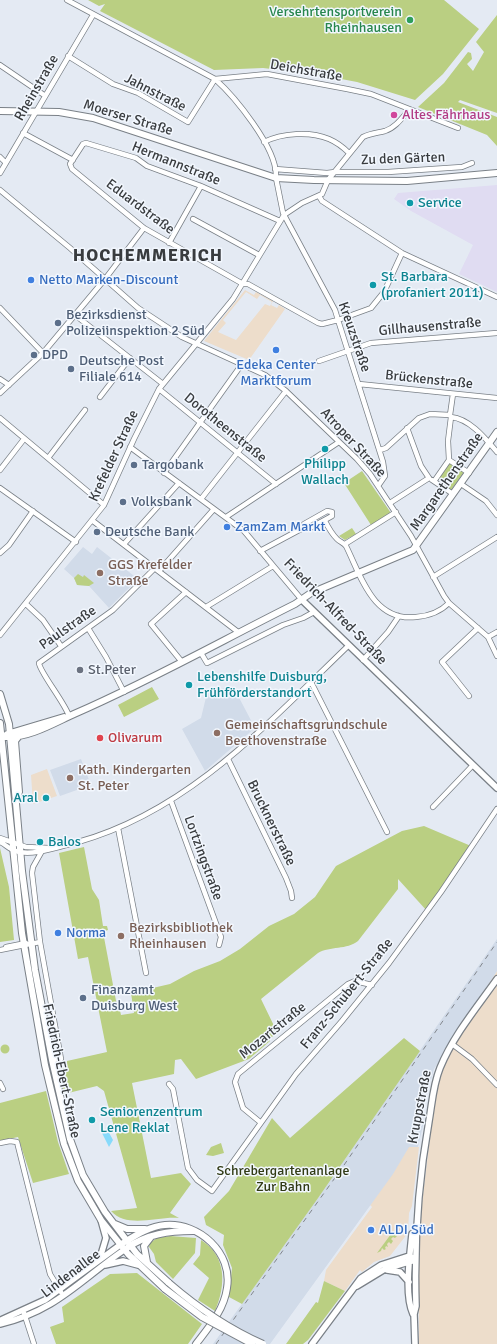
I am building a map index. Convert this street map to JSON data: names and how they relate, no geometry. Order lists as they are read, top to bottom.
{
  "streets": {
    "main road": [
      "Moerser Straße",
      "Margarethenstraße",
      "Friedrich-Ebert-Straße",
      "Lindenallee"
    ],
    "street": [
      "Deichstraße",
      "Rheinstraße",
      "Jahnstraße",
      "Zu den Gärten",
      "Hermannstraße",
      "Eduardstraße",
      "Gillhausenstraße",
      "Kreuzstraße",
      "Brückenstraße",
      "Dorotheenstraße",
      "Atroper Straße",
      "Krefelder Straße",
      "Friedrich-Alfred-Straße",
      "Paulstraße",
      "Brucknerstraße",
      "Lortzingstraße",
      "Franz-Schubert-Straße",
      "Mozartstraße",
      "Kruppstraße"
    ]
  },
  "crossings": [
    ["Deichstraße", "Jahnstraße"],
    ["Deichstraße", "Kreuzstraße"],
    ["Rheinstraße", "Jahnstraße"],
    ["Rheinstraße", "Moerser Straße"],
    ["Rheinstraße", "Eduardstraße"],
    ["Jahnstraße", "Kreuzstraße"],
    ["Moerser Straße", "Zu den Gärten"],
    ["Moerser Straße", "Kreuzstraße"],
    ["Hermannstraße", "Eduardstraße"],
    ["Hermannstraße", "Krefelder Straße"],
    ["Eduardstraße", "Kreuzstraße"],
    ["Eduardstraße", "Krefelder Straße"],
    ["Gillhausenstraße", "Kreuzstraße"],
    ["Kreuzstraße", "Brückenstraße"],
    ["Kreuzstraße", "Atroper Straße"],
    ["Kreuzstraße", "Krefelder Straße"],
    ["Dorotheenstraße", "Krefelder Straße"],
    ["Atroper Straße", "Krefelder Straße"],
    ["Atroper Straße", "Margarethenstraße"],
    ["Krefelder Straße", "Friedrich-Alfred-Straße"],
    ["Friedrich-Alfred-Straße", "Paulstraße"],
    ["Franz-Schubert-Straße", "Mozartstraße"],
    ["Friedrich-Ebert-Straße", "Lindenallee"]
  ],
  "districts": ["HOCHEMMERICH"],
  "parks": ["Schrebergartenanlage Zur Bahn"],
  "places": [
    "Versehrtensportverein Rheinhausen",
    "Altes Fährhaus",
    "Service",
    "Netto Marken-Discount",
    "St. Barbara (profaniert 2011)",
    "Bezirksdienst Polizeiinspektion 2 Süd",
    "Edeka Center Marktforum",
    "DPD",
    "Deutsche Post Filiale 614",
    "Philipp Wallach",
    "Targobank",
    "Volksbank",
    "ZamZam Markt",
    "Deutsche Bank",
    "GGS Krefelder Straße",
    "St.Peter",
    "Lebenshilfe Duisburg, Frühförderstandort",
    "Gemeinschaftsgrundschule Beethovenstraße",
    "Olivarum",
    "Kath. Kindergarten St. Peter",
    "Aral",
    "Balos",
    "Norma",
    "Bezirksbibliothek Rheinhausen",
    "Finanzamt Duisburg West",
    "Seniorenzentrum Lene Reklat",
    "ALDI Süd"
  ]
}
